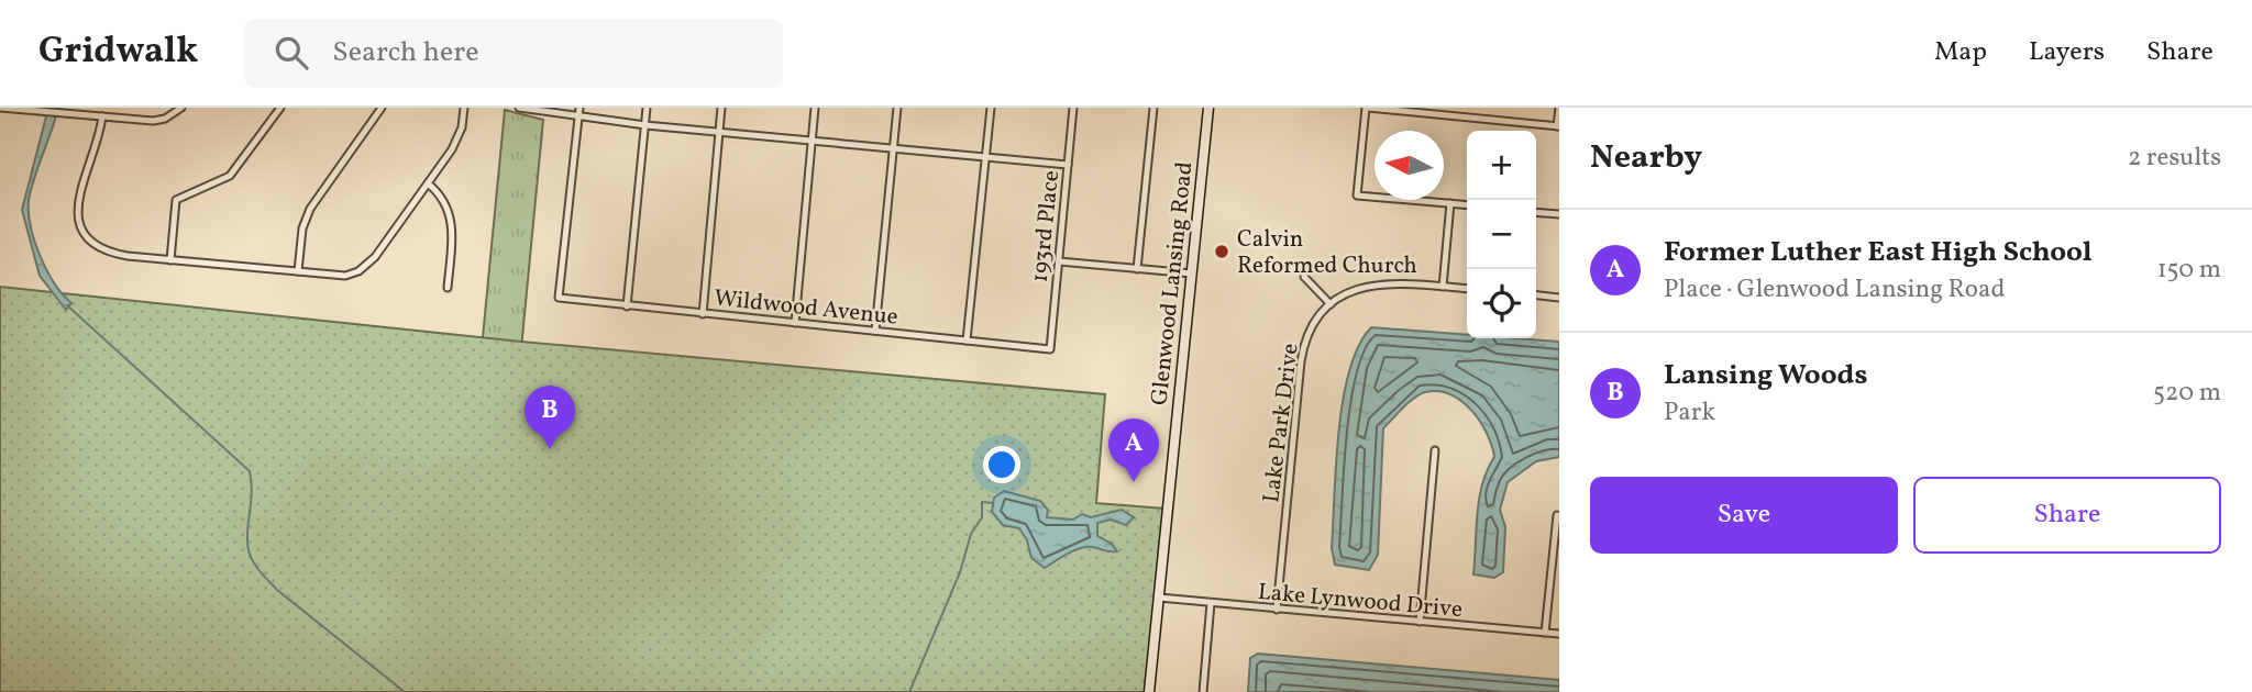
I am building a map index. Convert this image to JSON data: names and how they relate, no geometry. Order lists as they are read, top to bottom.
{
  "streets": {
    "main road": ["Glenwood Lansing Road"],
    "street": [
      "193rd Place",
      "Wildwood Avenue",
      "Lake Park Drive",
      "Lake Lynwood Drive"
    ]
  },
  "crossings": [
    ["193rd Place", "Wildwood Avenue"],
    ["Glenwood Lansing Road", "Lake Lynwood Drive"],
    ["Lake Park Drive", "Lake Lynwood Drive"]
  ],
  "places": ["Calvin Reformed Church"],
  "north": "left",
  "page": {
    "header": "Gridwalk",
    "search": "Search here",
    "nav": ["Map", "Layers", "Share"],
    "heading": ["Nearby", "2 results"],
    "map_buttons": ["+", "−"],
    "list": [
      {
        "mark": "A",
        "name": "Former Luther East High School",
        "note": "Place · Glenwood Lansing Road",
        "value": "150 m"
      },
      {
        "mark": "B",
        "name": "Lansing Woods",
        "note": "Park",
        "value": "520 m"
      }
    ],
    "pins": ["B", "A"],
    "buttons": ["Save", "Share"]
  }
}
